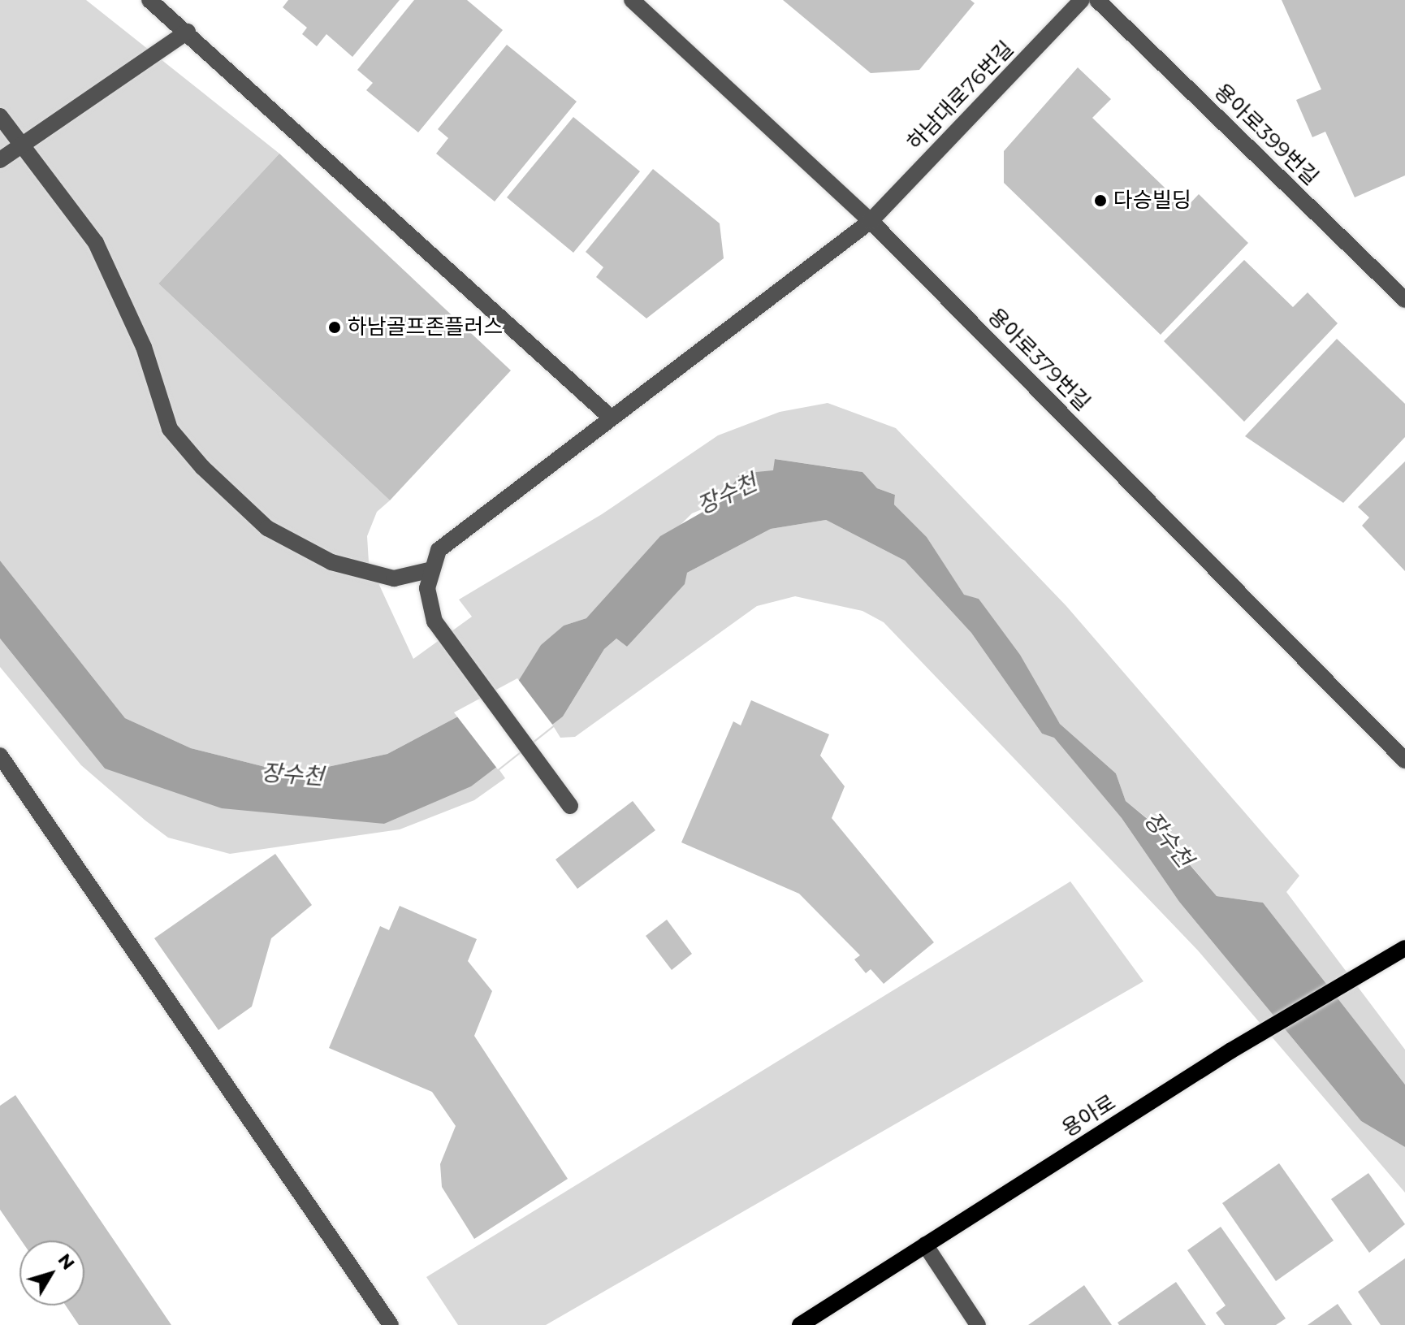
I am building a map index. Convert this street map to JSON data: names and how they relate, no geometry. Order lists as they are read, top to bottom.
{
  "streets": {
    "main road": ["용아로"],
    "street": ["하남대로76번길", "용아로399번길", "용아로379번길"]
  },
  "crossings": [
    ["하남대로76번길", "용아로379번길"]
  ],
  "water": ["장수천"],
  "places": ["다승빌딩", "하남골프존플러스"],
  "north": "top right"
}
